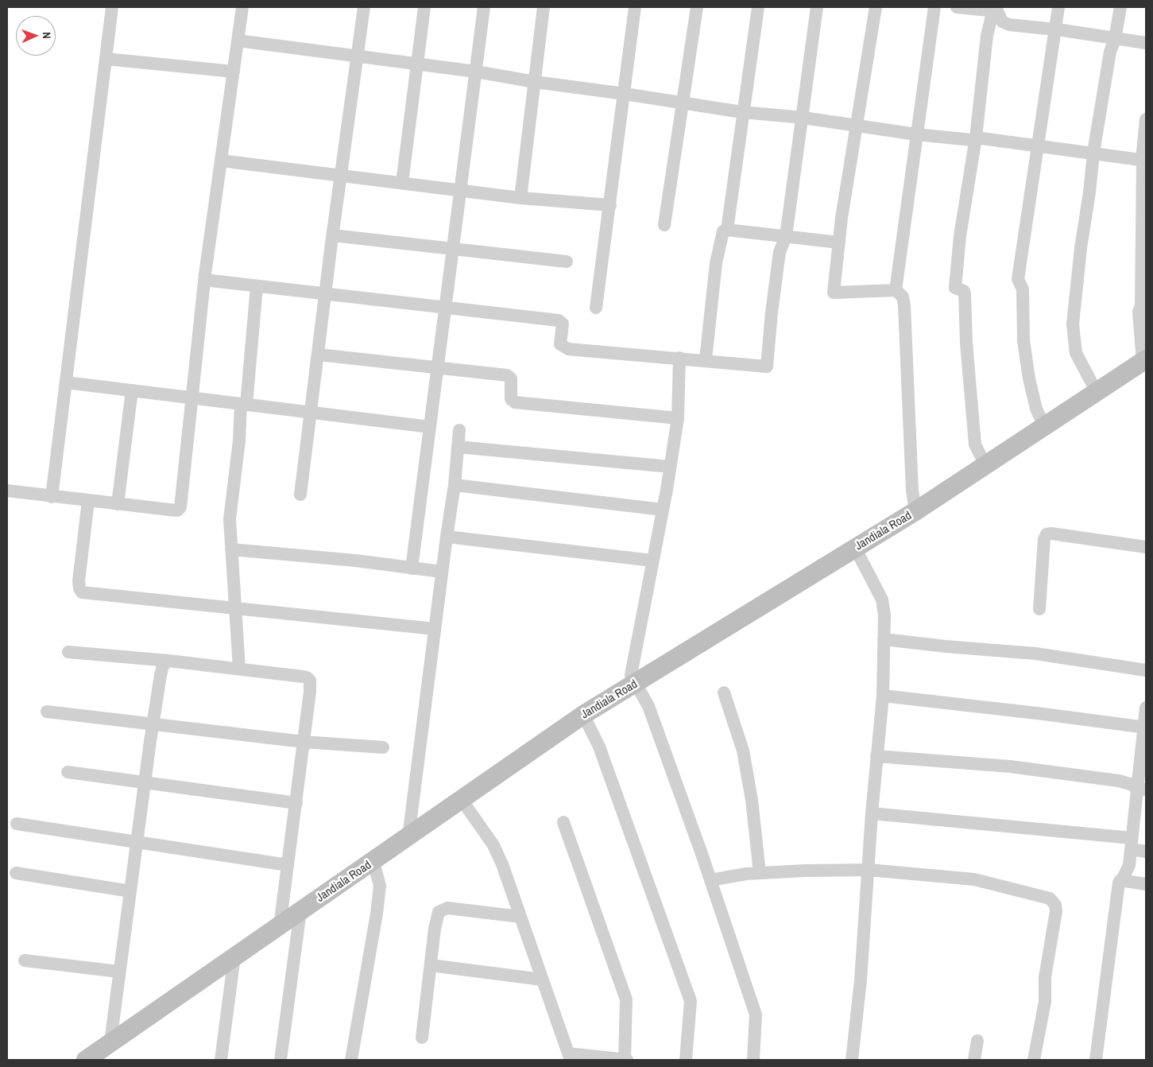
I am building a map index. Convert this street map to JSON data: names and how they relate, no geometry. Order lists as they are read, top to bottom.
{
  "streets": {
    "street": ["Jandiala Road"]
  },
  "north": "right"
}
